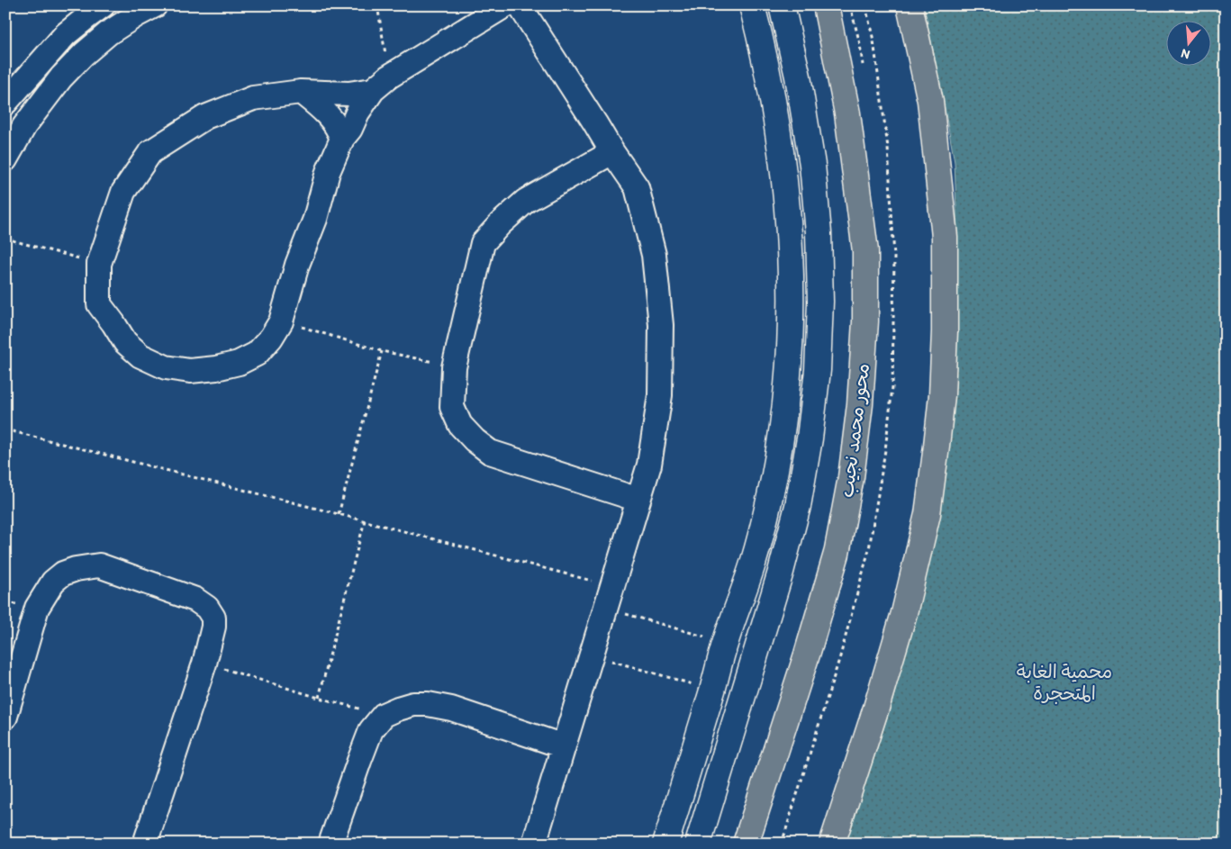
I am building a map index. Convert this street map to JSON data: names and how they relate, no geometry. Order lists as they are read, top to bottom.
{
  "streets": {
    "main road": ["محور محمد نجيب"]
  },
  "parks": ["محمية الغابة المتحجرة"],
  "north": "bottom"
}
